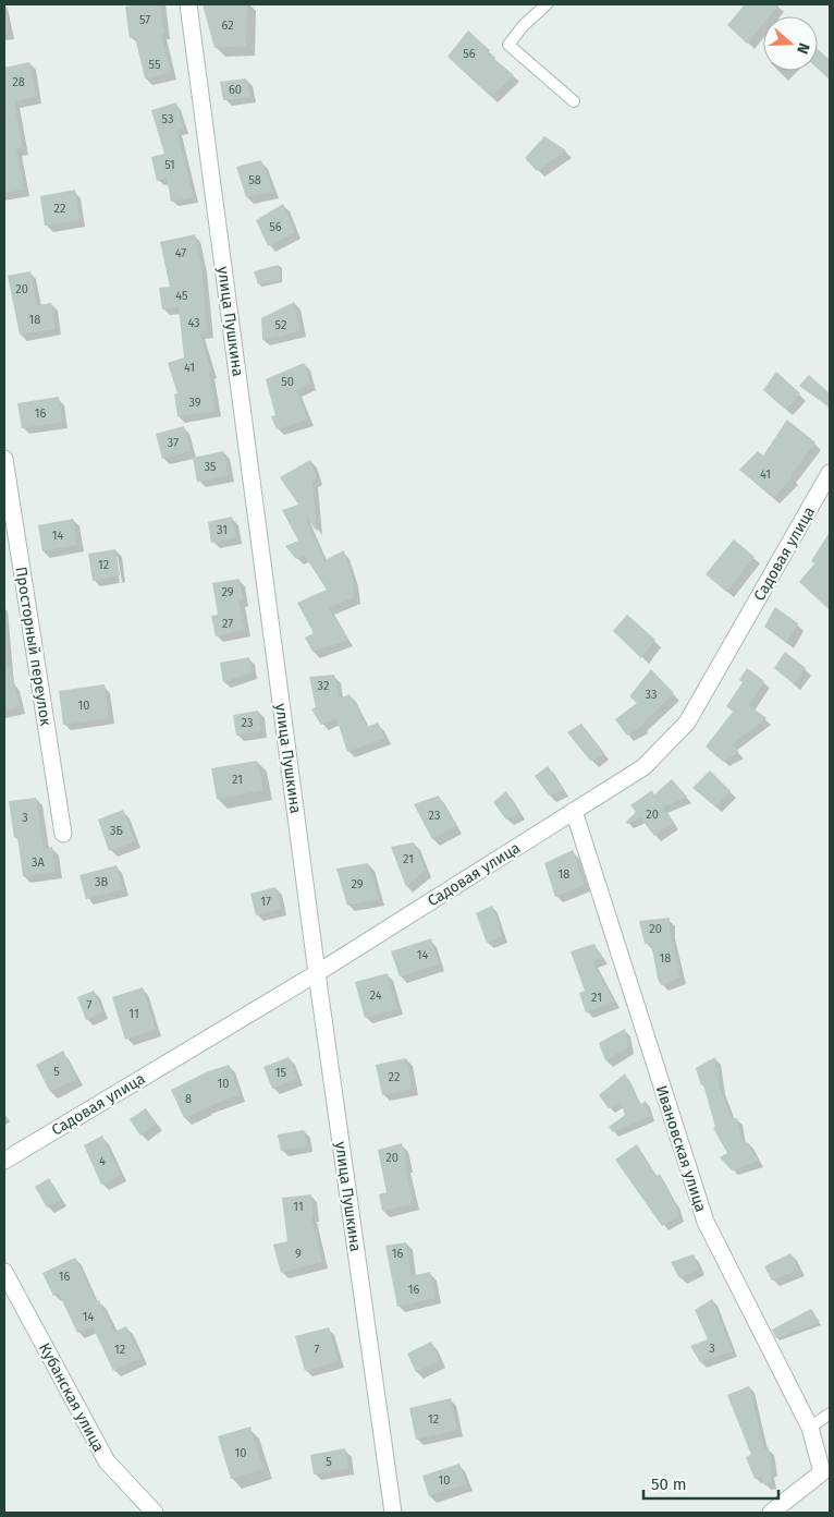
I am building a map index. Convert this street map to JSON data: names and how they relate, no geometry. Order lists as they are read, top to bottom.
{
  "streets": {
    "street": [
      "улица Пушкина",
      "Садовая улица",
      "Просторный переулок",
      "Ивановская улица",
      "Кубанская улица"
    ]
  },
  "crossings": [
    ["улица Пушкина", "Садовая улица"],
    ["Садовая улица", "Ивановская улица"]
  ],
  "house_numbers": [
    "57",
    "62",
    "56",
    "55",
    "28",
    "60",
    "53",
    "51",
    "58",
    "22",
    "56",
    "47",
    "20",
    "45",
    "18",
    "43",
    "52",
    "41",
    "50",
    "39",
    "16",
    "37",
    "35",
    "41",
    "31",
    "14",
    "12",
    "29",
    "27",
    "32",
    "33",
    "10",
    "23",
    "21",
    "20",
    "23",
    "3",
    "3Б",
    "21",
    "3А",
    "18",
    "3В",
    "29",
    "17",
    "20",
    "14",
    "18",
    "24",
    "21",
    "7",
    "11",
    "5",
    "15",
    "22",
    "10",
    "8",
    "20",
    "4",
    "11",
    "9",
    "16",
    "16",
    "16",
    "14",
    "3",
    "12",
    "7",
    "12",
    "10",
    "5",
    "10"
  ],
  "scale_bar": "50 m",
  "north": "right"
}
